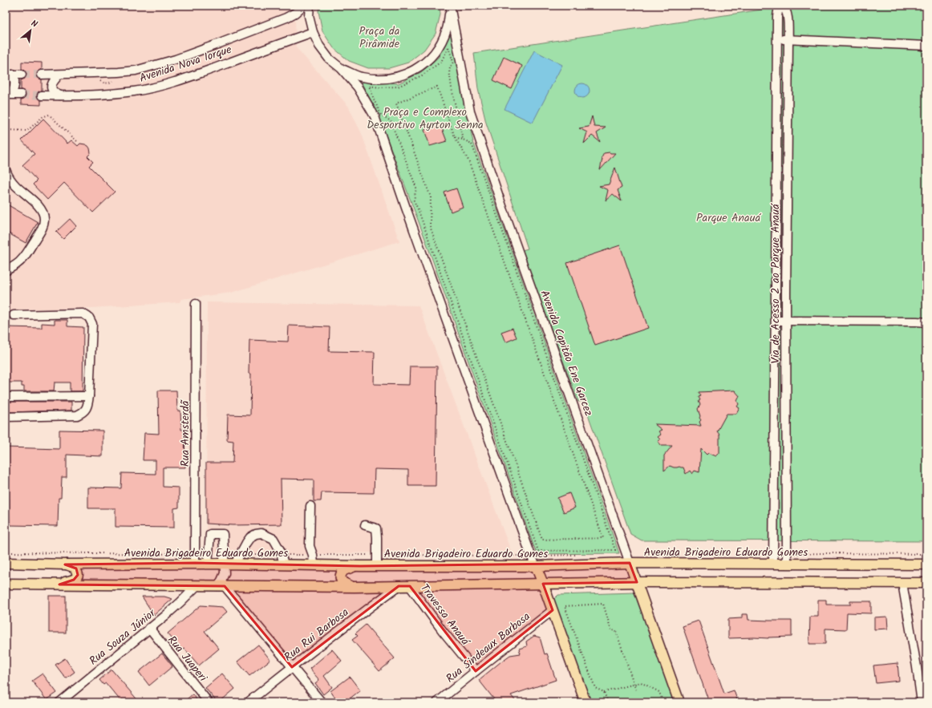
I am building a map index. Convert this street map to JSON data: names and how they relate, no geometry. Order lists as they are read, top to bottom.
{
  "streets": {
    "main road": ["Avenida Capitão Ene Garcez", "Avenida Brigadeiro Eduardo Gomes"],
    "street": [
      "Avenida Nova Iorque",
      "Via de Acesso 2 ao Parque Anauá",
      "Rua Amsterdã",
      "Travessa Anauá",
      "Rua Rui Barbosa",
      "Rua Souza Júnior",
      "Rua Sindeaux Barbosa",
      "Rua Juaperi"
    ]
  },
  "crossings": [
    ["Avenida Nova Iorque", "Avenida Capitão Ene Garcez"],
    ["Via de Acesso 2 ao Parque Anauá", "Avenida Brigadeiro Eduardo Gomes"],
    ["Avenida Capitão Ene Garcez", "Avenida Brigadeiro Eduardo Gomes"],
    ["Avenida Capitão Ene Garcez", "Rua Sindeaux Barbosa"],
    ["Rua Amsterdã", "Avenida Brigadeiro Eduardo Gomes"],
    ["Travessa Anauá", "Rua Sindeaux Barbosa"],
    ["Rua Souza Júnior", "Rua Juaperi"]
  ],
  "parks": ["Praça da Pirâmide", "Praça e Complexo Desportivo Ayrton Senna", "Parque Anauá"],
  "north": "top right"
}
